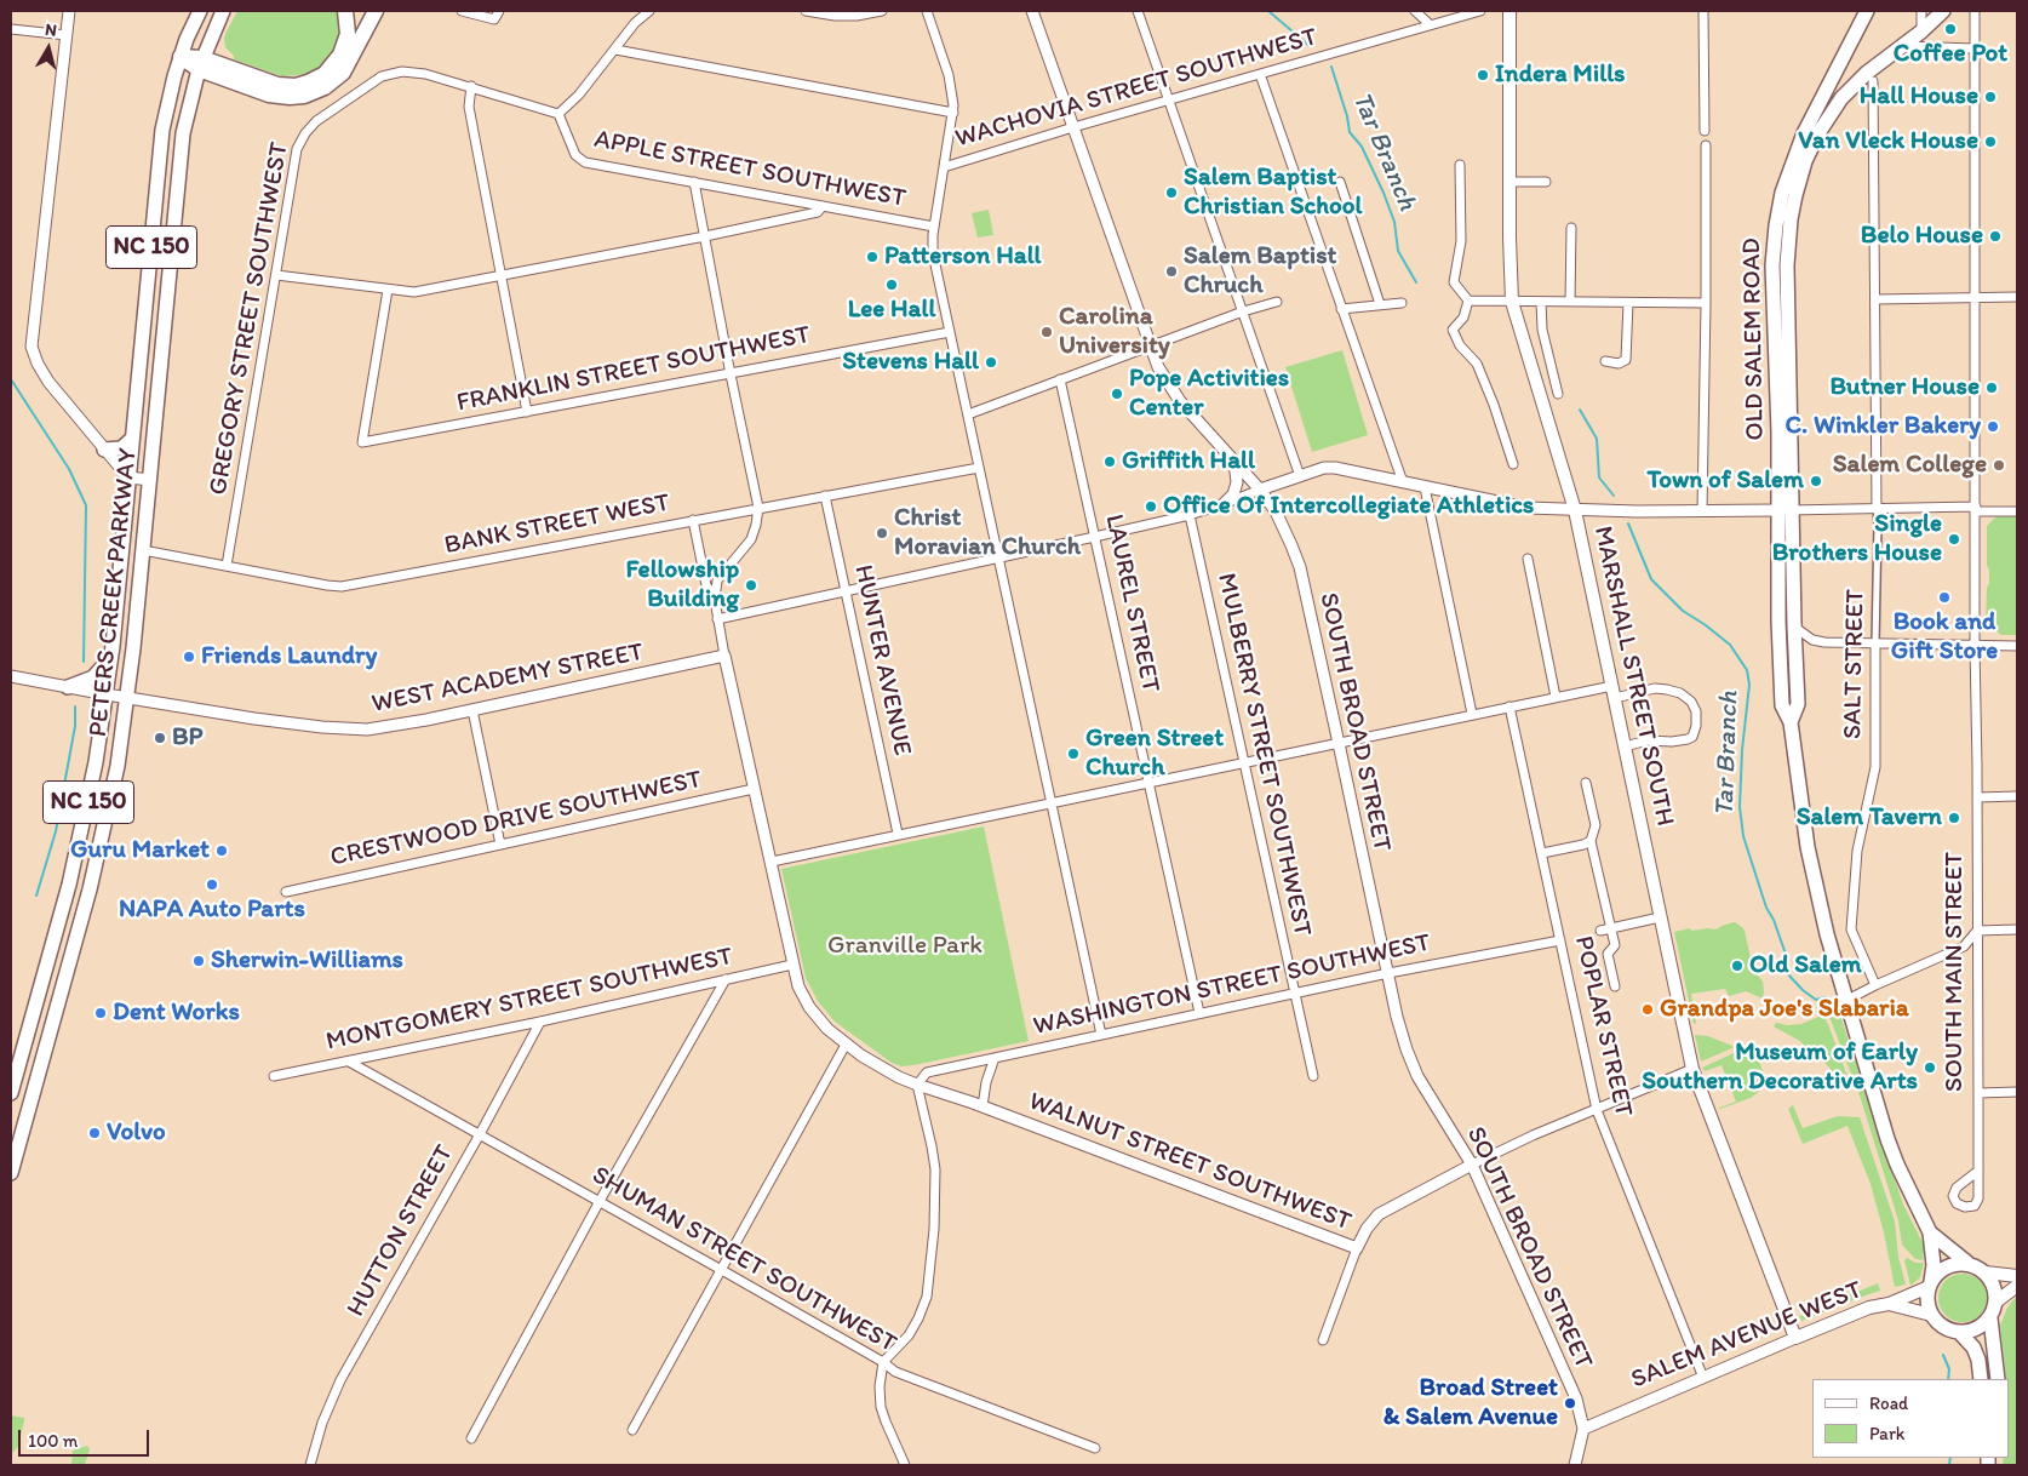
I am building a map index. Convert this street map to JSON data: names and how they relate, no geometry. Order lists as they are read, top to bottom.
{
  "streets": {
    "main road": [
      "NC 150",
      "OLD SALEM ROAD",
      "PETERS CREEK PARKWAY",
      "MARSHALL STREET SOUTH",
      "SALEM AVENUE WEST"
    ],
    "street": [
      "WACHOVIA STREET SOUTHWEST",
      "APPLE STREET SOUTHWEST",
      "GREGORY STREET SOUTHWEST",
      "FRANKLIN STREET SOUTHWEST",
      "BANK STREET WEST",
      "LAUREL STREET",
      "HUNTER AVENUE",
      "SALT STREET",
      "WEST ACADEMY STREET",
      "SOUTH BROAD STREET",
      "MULBERRY STREET SOUTHWEST",
      "CRESTWOOD DRIVE SOUTHWEST",
      "SOUTH MAIN STREET",
      "WASHINGTON STREET SOUTHWEST",
      "MONTGOMERY STREET SOUTHWEST",
      "POPLAR STREET",
      "WALNUT STREET SOUTHWEST",
      "HUTTON STREET",
      "SHUMAN STREET SOUTHWEST"
    ]
  },
  "crossings": [
    ["WACHOVIA STREET SOUTHWEST", "SOUTH BROAD STREET"],
    ["GREGORY STREET SOUTHWEST", "BANK STREET WEST"],
    ["OLD SALEM ROAD", "SALEM AVENUE WEST"],
    ["BANK STREET WEST", "PETERS CREEK PARKWAY"],
    ["BANK STREET WEST", "HUNTER AVENUE"],
    ["PETERS CREEK PARKWAY", "WEST ACADEMY STREET"],
    ["LAUREL STREET", "WASHINGTON STREET SOUTHWEST"],
    ["MARSHALL STREET SOUTH", "WALNUT STREET SOUTHWEST"],
    ["MARSHALL STREET SOUTH", "SALEM AVENUE WEST"],
    ["WEST ACADEMY STREET", "WALNUT STREET SOUTHWEST"],
    ["SOUTH BROAD STREET", "WASHINGTON STREET SOUTHWEST"],
    ["SOUTH BROAD STREET", "WALNUT STREET SOUTHWEST"],
    ["SOUTH BROAD STREET", "SALEM AVENUE WEST"],
    ["MULBERRY STREET SOUTHWEST", "WASHINGTON STREET SOUTHWEST"],
    ["CRESTWOOD DRIVE SOUTHWEST", "WALNUT STREET SOUTHWEST"],
    ["WASHINGTON STREET SOUTHWEST", "POPLAR STREET"],
    ["WASHINGTON STREET SOUTHWEST", "WALNUT STREET SOUTHWEST"],
    ["MONTGOMERY STREET SOUTHWEST", "WALNUT STREET SOUTHWEST"],
    ["MONTGOMERY STREET SOUTHWEST", "HUTTON STREET"],
    ["MONTGOMERY STREET SOUTHWEST", "SHUMAN STREET SOUTHWEST"],
    ["POPLAR STREET", "WALNUT STREET SOUTHWEST"],
    ["POPLAR STREET", "SALEM AVENUE WEST"],
    ["HUTTON STREET", "SHUMAN STREET SOUTHWEST"]
  ],
  "water": ["Tar Branch"],
  "parks": ["Granville Park"],
  "places": [
    "Coffee Pot",
    "Indera Mills",
    "Hall House",
    "Van Vleck House",
    "Salem Baptist Christian School",
    "Belo House",
    "Patterson Hall",
    "Salem Baptist Chruch",
    "Lee Hall",
    "Carolina University",
    "Stevens Hall",
    "Butner House",
    "Pope Activities Center",
    "C. Winkler Bakery",
    "Griffith Hall",
    "Salem College",
    "Town of Salem",
    "Office Of Intercollegiate Athletics",
    "Christ Moravian Church",
    "Single Brothers House",
    "Fellowship Building",
    "Book and Gift Store",
    "Friends Laundry",
    "BP",
    "Green Street Church",
    "Salem Tavern",
    "Guru Market",
    "NAPA Auto Parts",
    "Sherwin-Williams",
    "Old Salem",
    "Grandpa Joe's Slabaria",
    "Dent Works",
    "Museum of Early Southern Decorative Arts",
    "Volvo",
    "Broad Street & Salem Avenue"
  ],
  "legend": ["Road", "Park"],
  "scale_bar": "100 m",
  "north": "top"
}
